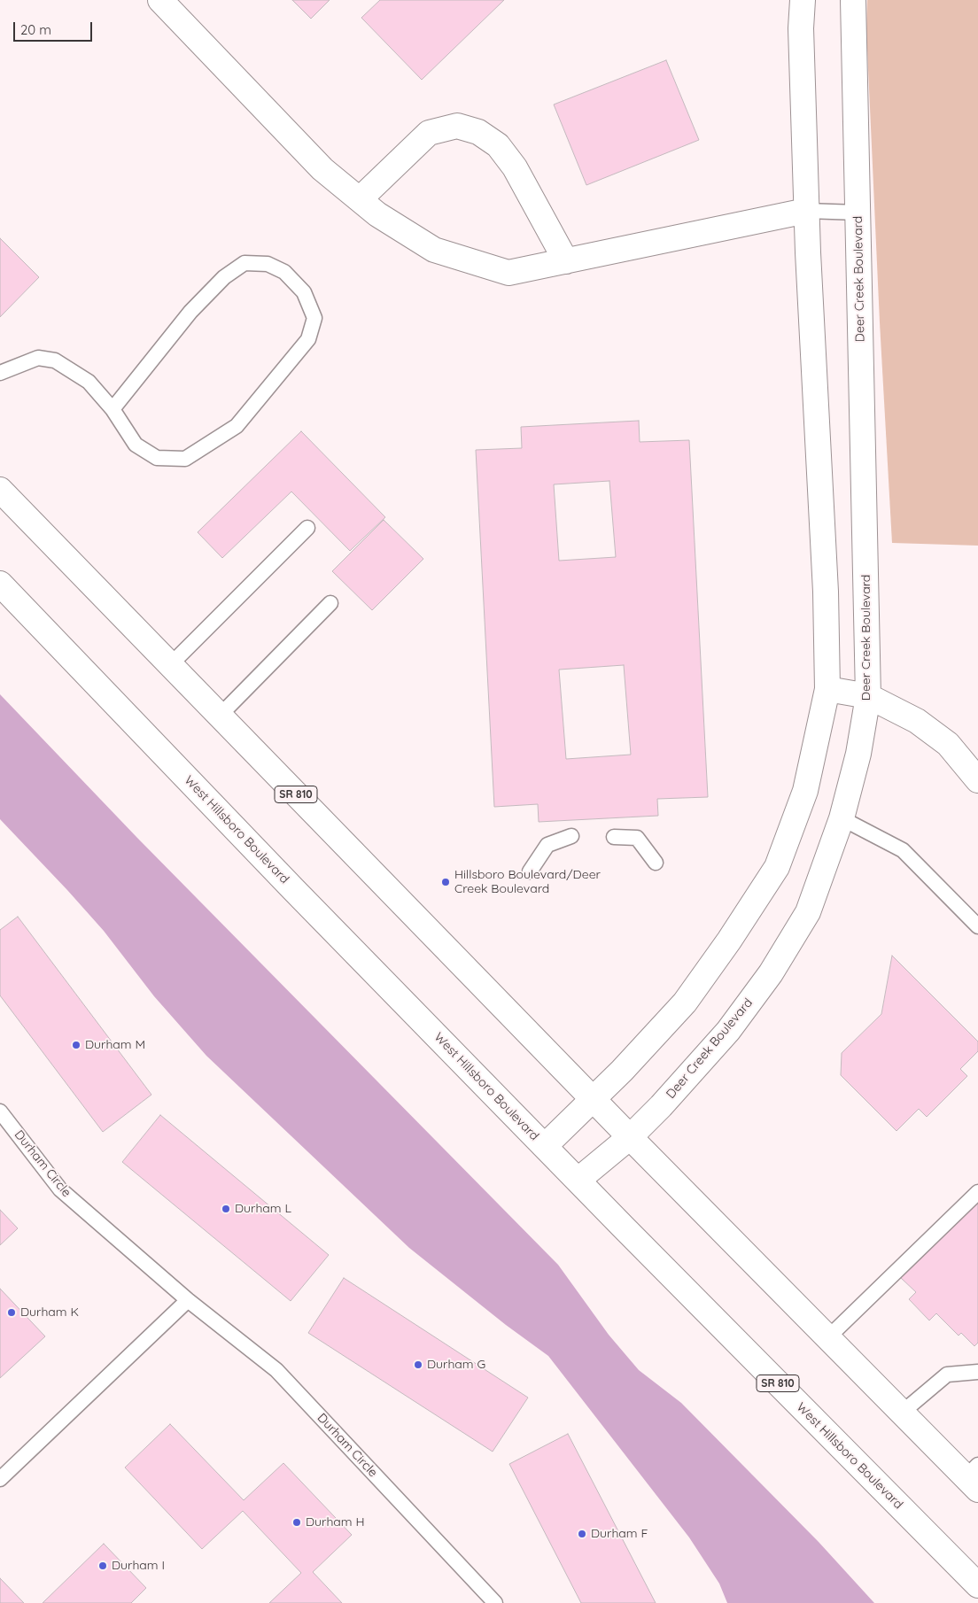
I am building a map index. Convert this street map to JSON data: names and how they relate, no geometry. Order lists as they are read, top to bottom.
{
  "streets": {
    "street": ["Deer Creek Boulevard", "SR 810", "West Hillsboro Boulevard"],
    "lane": ["Durham Circle"]
  },
  "crossings": [
    ["Deer Creek Boulevard", "SR 810"],
    ["Deer Creek Boulevard", "West Hillsboro Boulevard"]
  ],
  "places": [
    "Hillsboro Boulevard/Deer Creek Boulevard",
    "Durham M",
    "Durham L",
    "Durham K",
    "Durham G",
    "Durham H",
    "Durham F",
    "Durham I"
  ],
  "scale_bar": "20 m"
}
